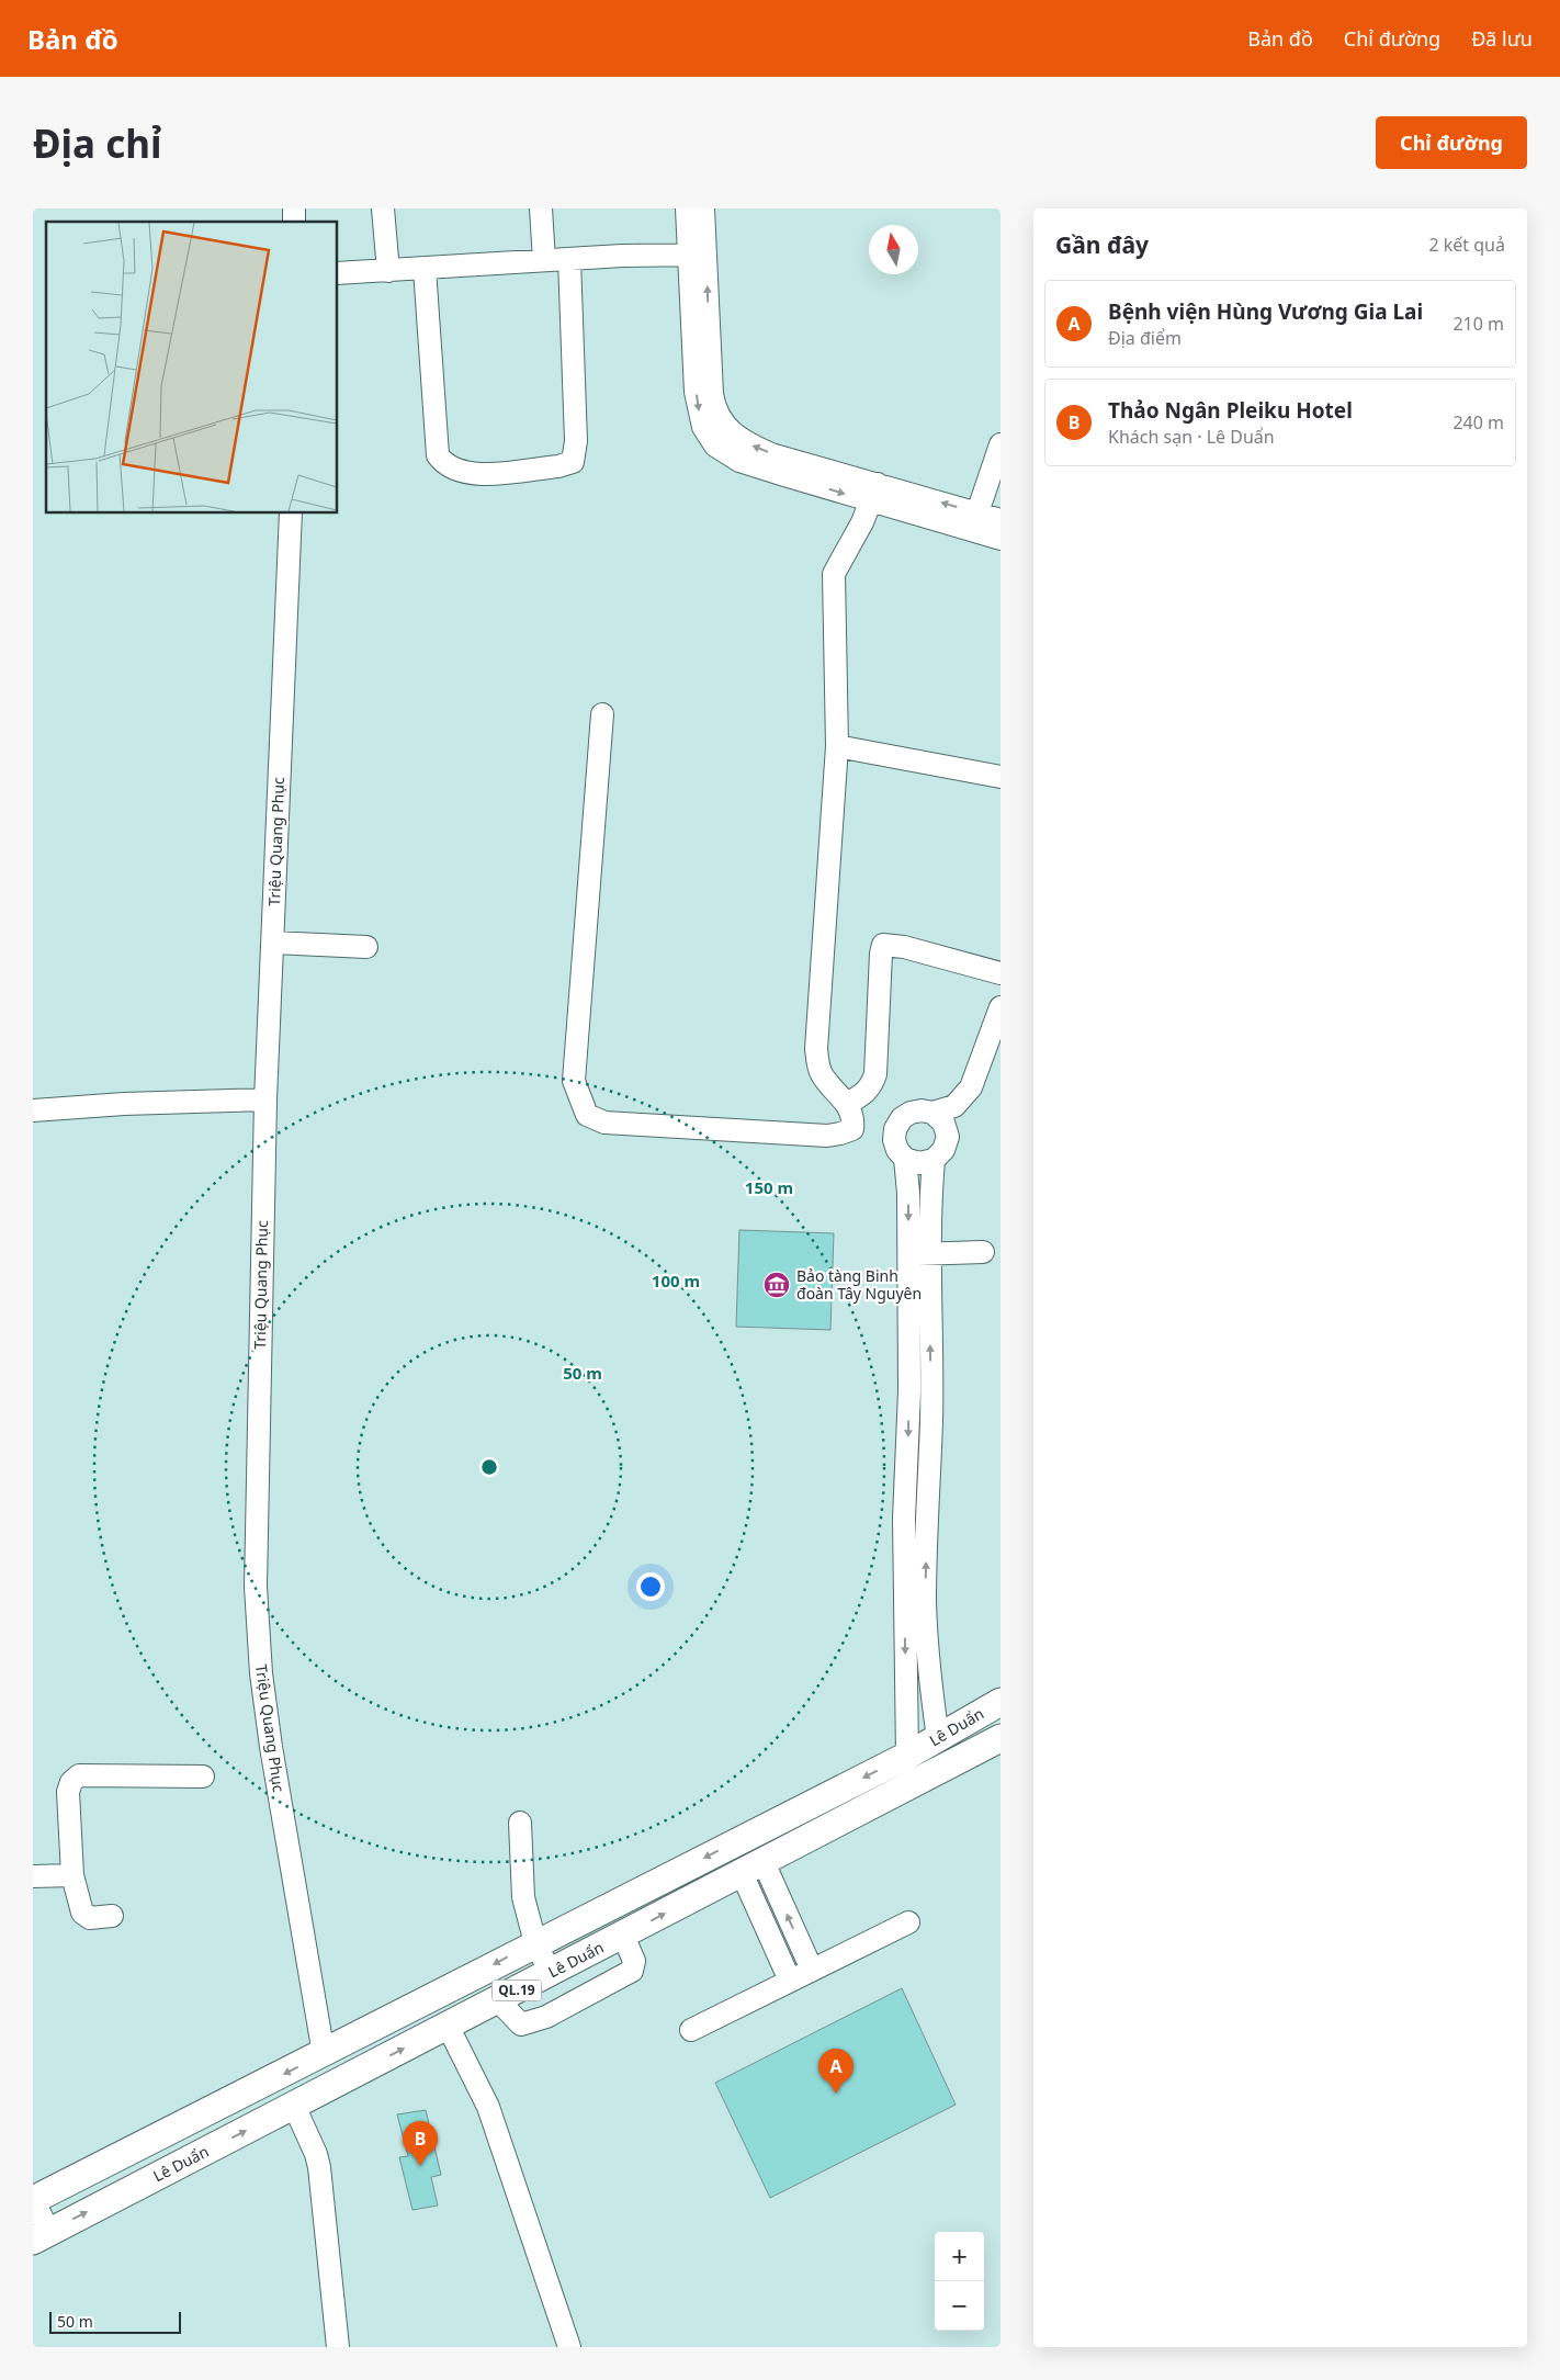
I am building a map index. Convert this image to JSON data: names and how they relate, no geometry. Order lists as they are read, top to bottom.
{
  "streets": {
    "main road": ["Lê Duẩn", "QL.19"],
    "street": ["Triệu Quang Phục"]
  },
  "crossings": [
    ["Triệu Quang Phục", "Lê Duẩn"]
  ],
  "places": {
    "museum": ["Bảo tàng Binh đoàn Tây Nguyên"]
  },
  "scale_bar": "50 m",
  "north": "top",
  "page": {
    "header": "Bản đồ",
    "nav": ["Bản đồ", "Chỉ đường", "Đã lưu"],
    "buttons": "Chỉ đường",
    "title": "Địa chỉ",
    "heading": ["Gần đây", "2 kết quả"],
    "list": [
      {
        "mark": "A",
        "name": "Bệnh viện Hùng Vương Gia Lai",
        "note": "Địa điểm",
        "value": "210 m"
      },
      {
        "mark": "B",
        "name": "Thảo Ngân Pleiku Hotel",
        "note": "Khách sạn · Lê Duẩn",
        "value": "240 m"
      }
    ],
    "pins": ["A", "B"],
    "map_buttons": ["+", "−"],
    "scale": "50 m"
  },
  "rings": ["150 m", "100 m", "50 m"]
}
